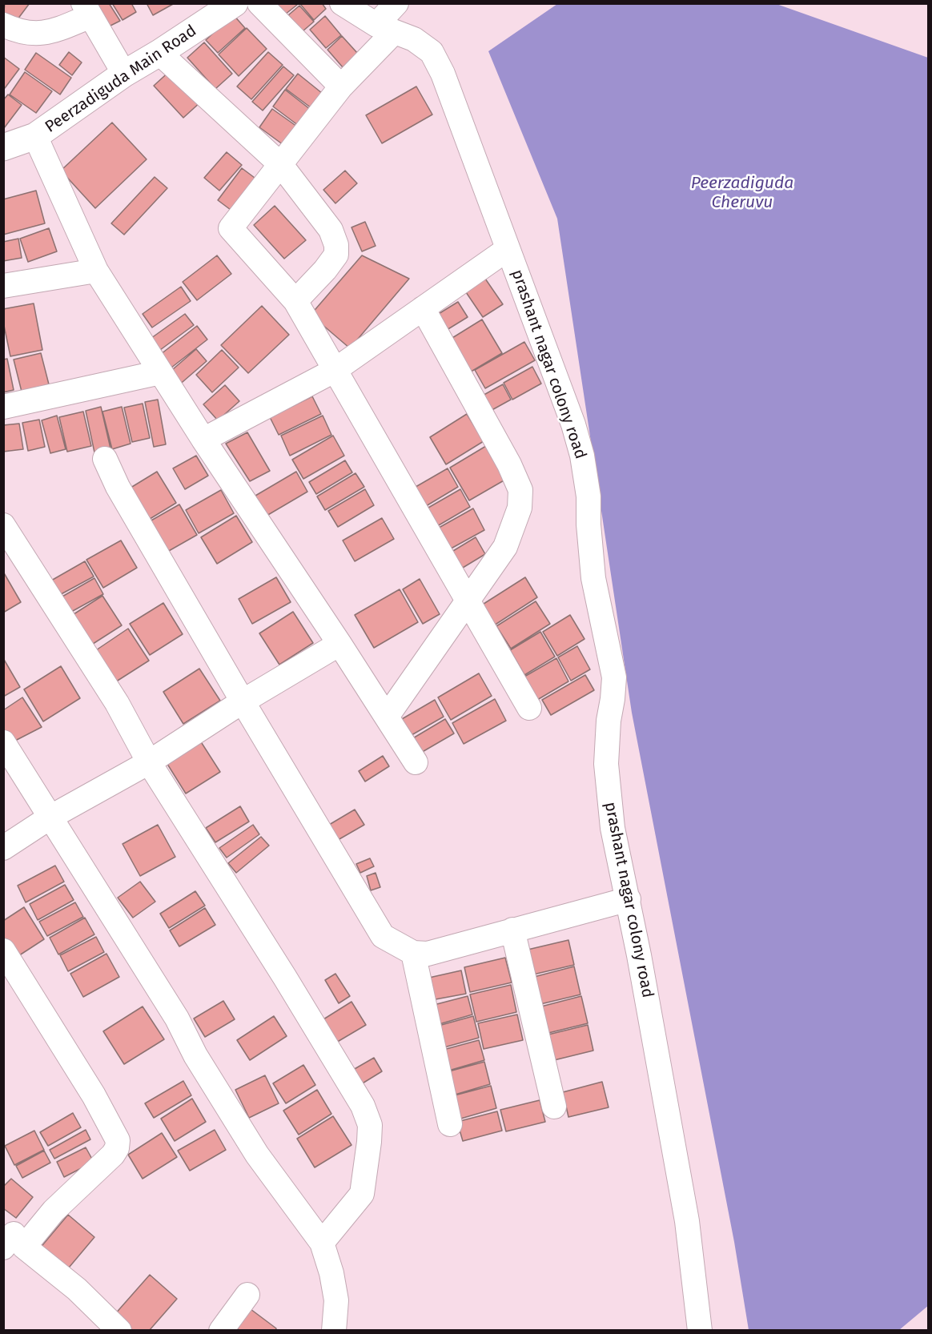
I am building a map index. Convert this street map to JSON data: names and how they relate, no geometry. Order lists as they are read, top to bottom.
{
  "streets": {
    "street": ["Peerzadiguda Main Road", "prashant nagar colony road"]
  },
  "water": ["Peerzadiguda Cheruvu"]
}
